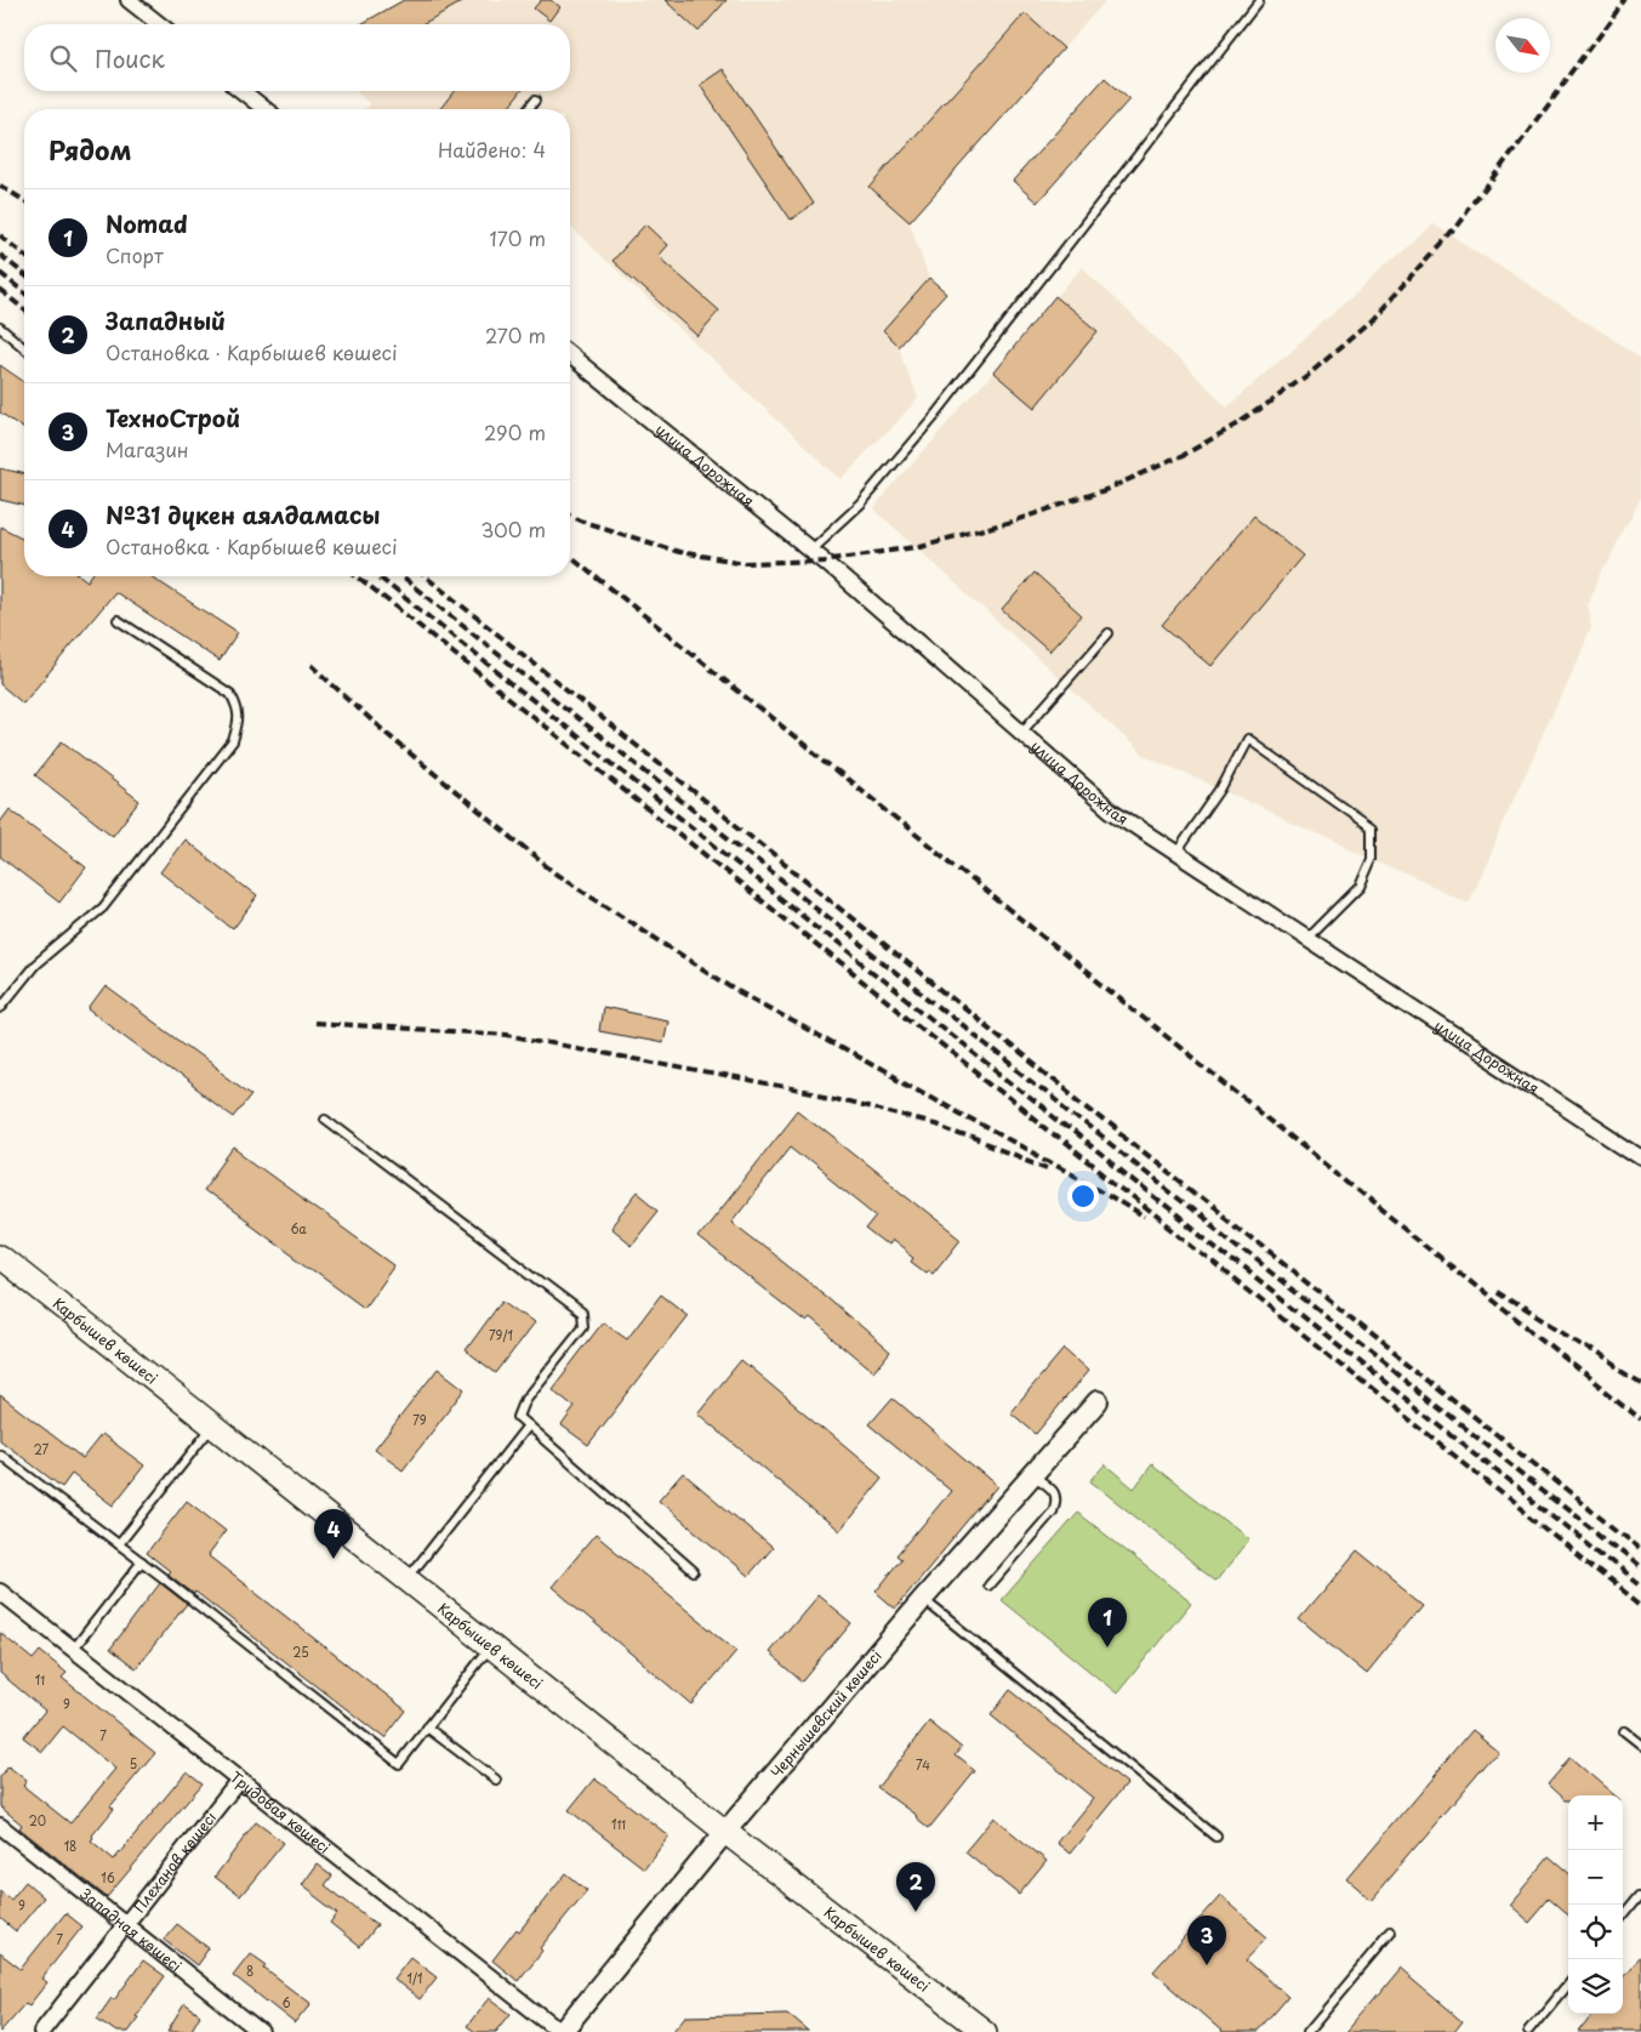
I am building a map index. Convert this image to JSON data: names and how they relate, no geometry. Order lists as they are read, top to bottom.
{
  "streets": {
    "main road": ["Карбышев көшесі"],
    "street": [
      "улица Дорожная",
      "Чернышевский көшесі",
      "Трудовая көшесі",
      "Плеханов көшесі",
      "Западная көшесі"
    ]
  },
  "crossings": [
    ["Карбышев көшесі", "Чернышевский көшесі"],
    ["Чернышевский көшесі", "Трудовая көшесі"],
    ["Трудовая көшесі", "Плеханов көшесі"],
    ["Плеханов көшесі", "Западная көшесі"]
  ],
  "house_numbers": [
    "6а",
    "79/1",
    "79",
    "27",
    "25",
    "11",
    "9",
    "7",
    "5",
    "74",
    "20",
    "111",
    "18",
    "16",
    "9",
    "7",
    "8",
    "1/1",
    "6"
  ],
  "north": "bottom right",
  "page": {
    "search": "Поиск",
    "heading": ["Рядом", "Найдено: 4"],
    "list": [
      {
        "mark": "1",
        "name": "Nomad",
        "note": "Спорт",
        "value": "170 m"
      },
      {
        "mark": "2",
        "name": "Западный",
        "note": "Остановка · Карбышев көшесі",
        "value": "270 m"
      },
      {
        "mark": "3",
        "name": "ТехноСтрой",
        "note": "Магазин",
        "value": "290 m"
      },
      {
        "mark": "4",
        "name": "№31 дүкен аялдамасы",
        "note": "Остановка · Карбышев көшесі",
        "value": "300 m"
      }
    ],
    "pins": [
      "4",
      "1",
      "2",
      "3"
    ],
    "map_buttons": ["+", "−"]
  }
}
